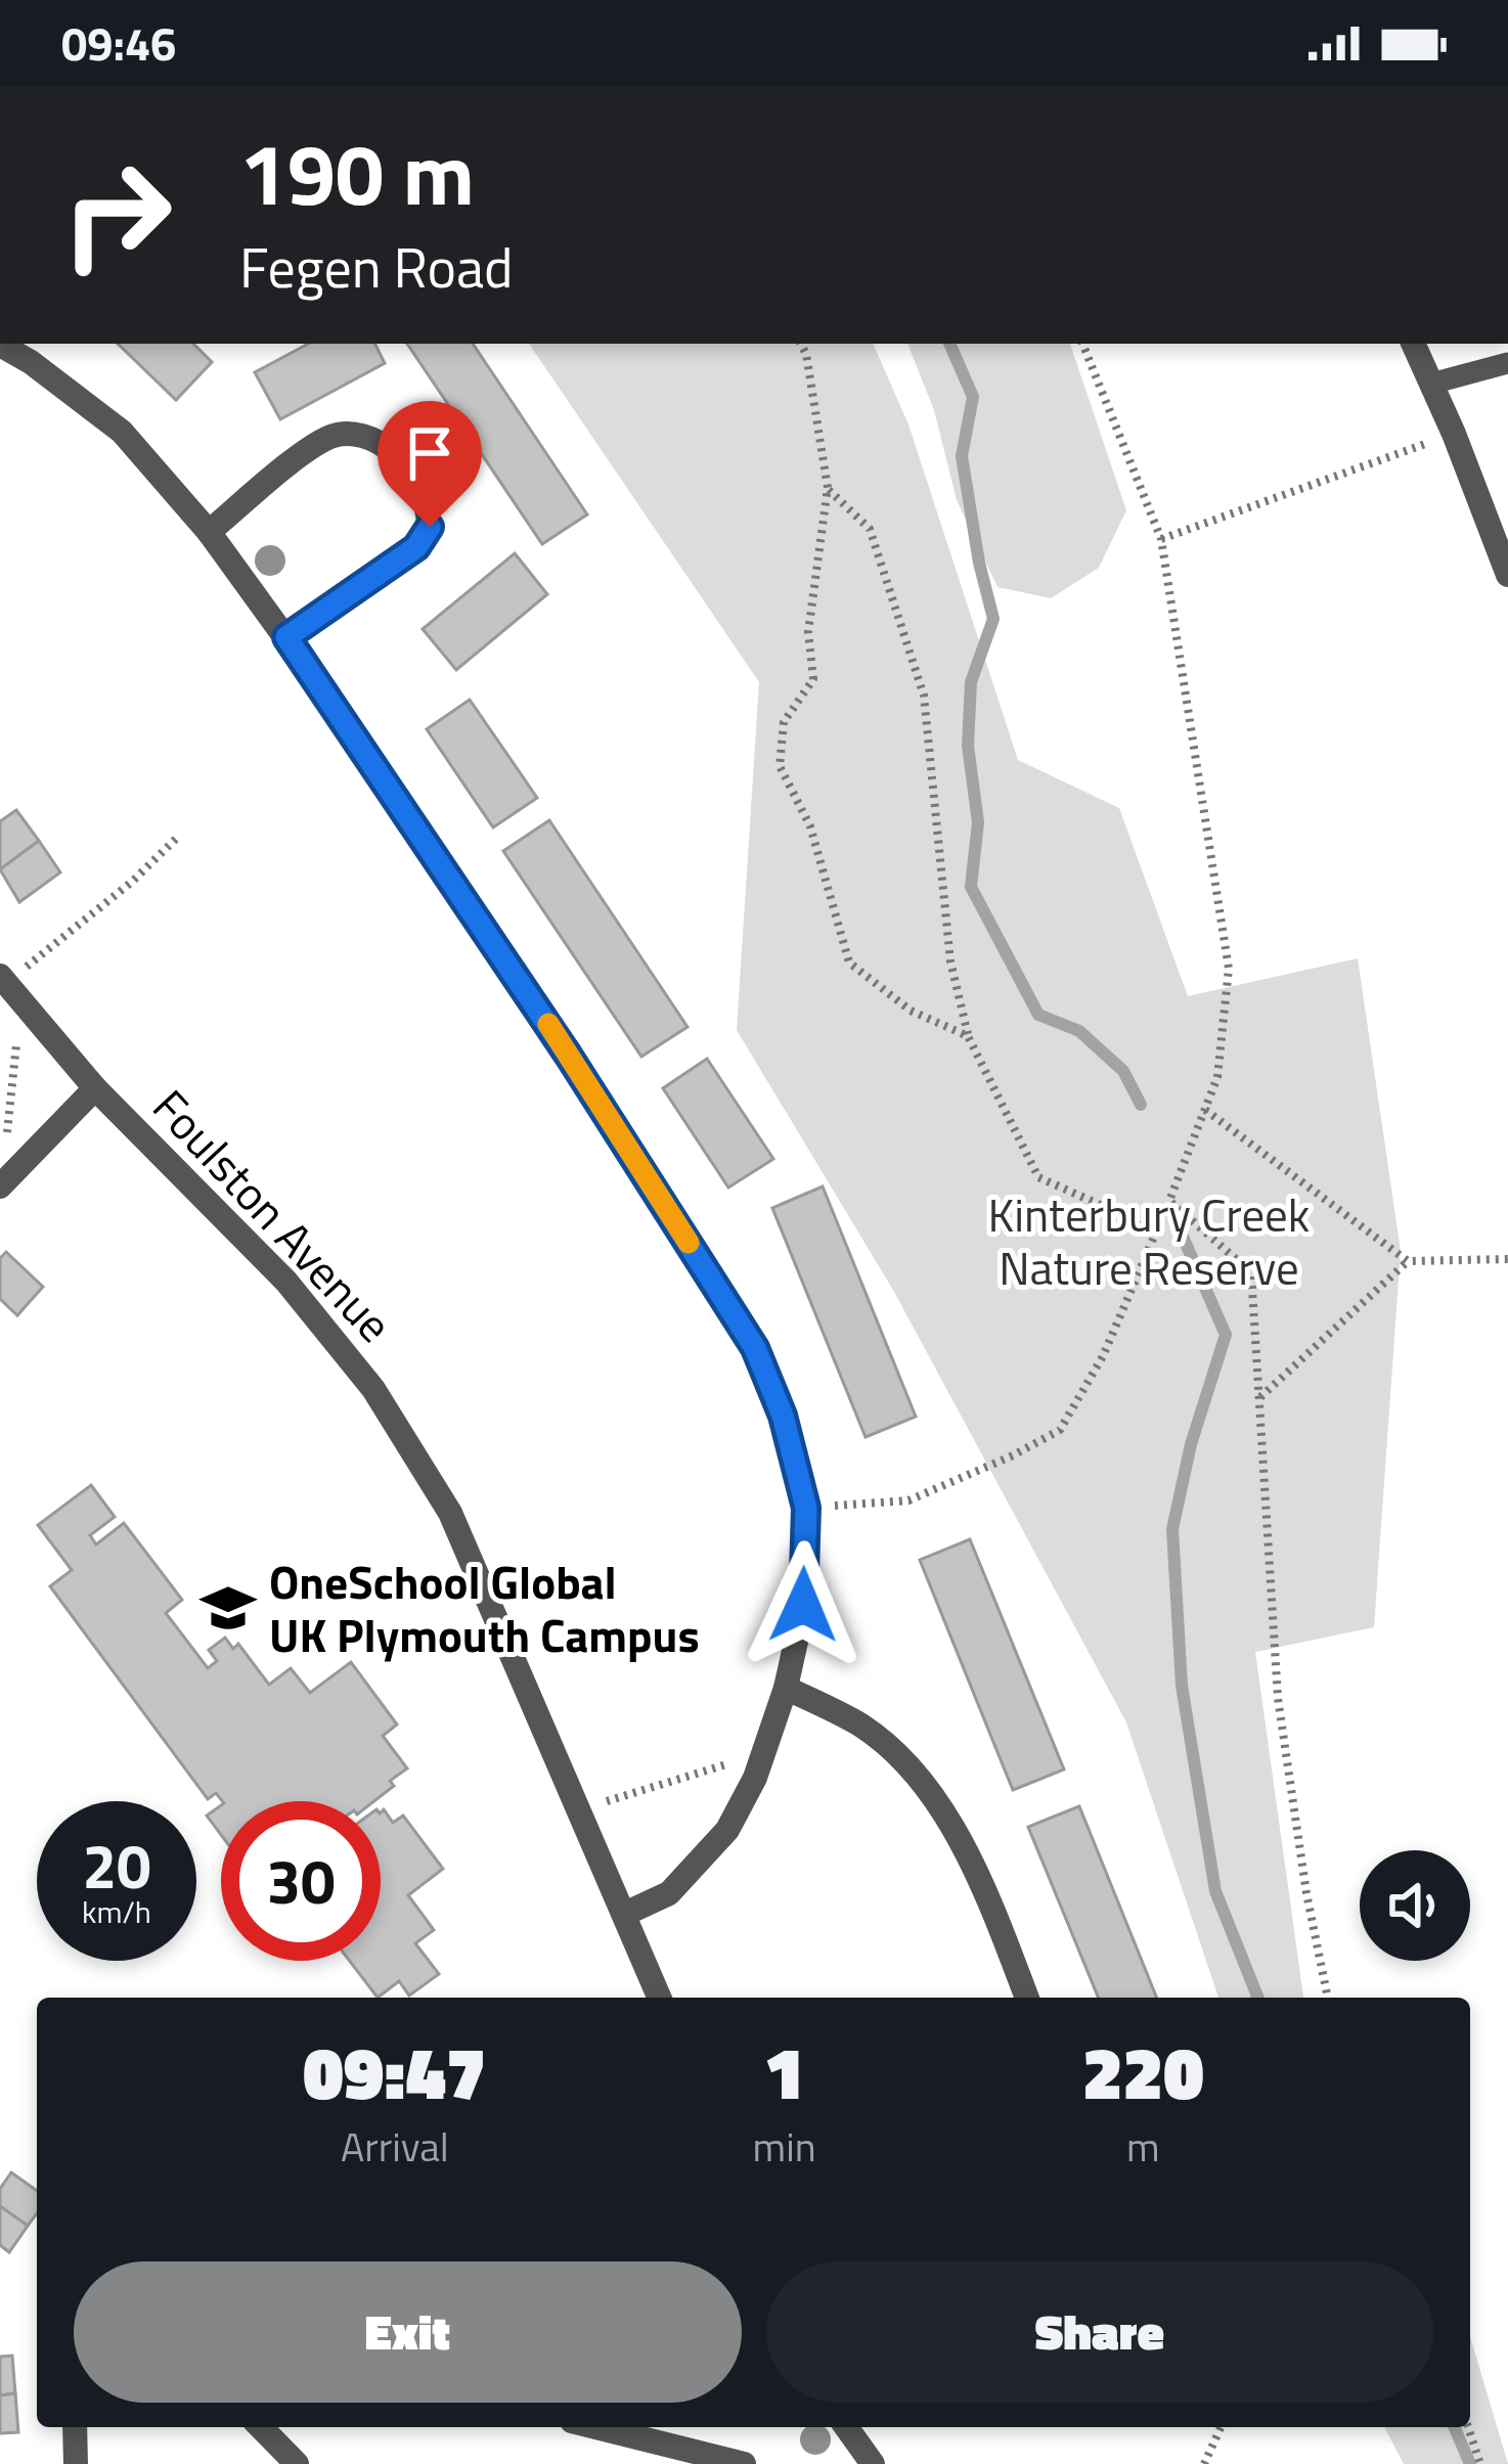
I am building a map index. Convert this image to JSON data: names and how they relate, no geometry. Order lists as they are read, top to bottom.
{
  "streets": {
    "street": ["Foulston Avenue"]
  },
  "parks": ["Kinterbury Creek Nature Reserve"],
  "places": {
    "school or university": ["OneSchool Global UK Plymouth Campus"]
  },
  "page": {
    "status": "09:46",
    "turn": ["190 m", "Fegen Road"],
    "speed": "20 km/h",
    "limit": "30",
    "eta": [
      "09:47",
      "Arrival",
      "1",
      "min",
      "220",
      "m"
    ],
    "buttons": ["Exit", "Share"]
  }
}
